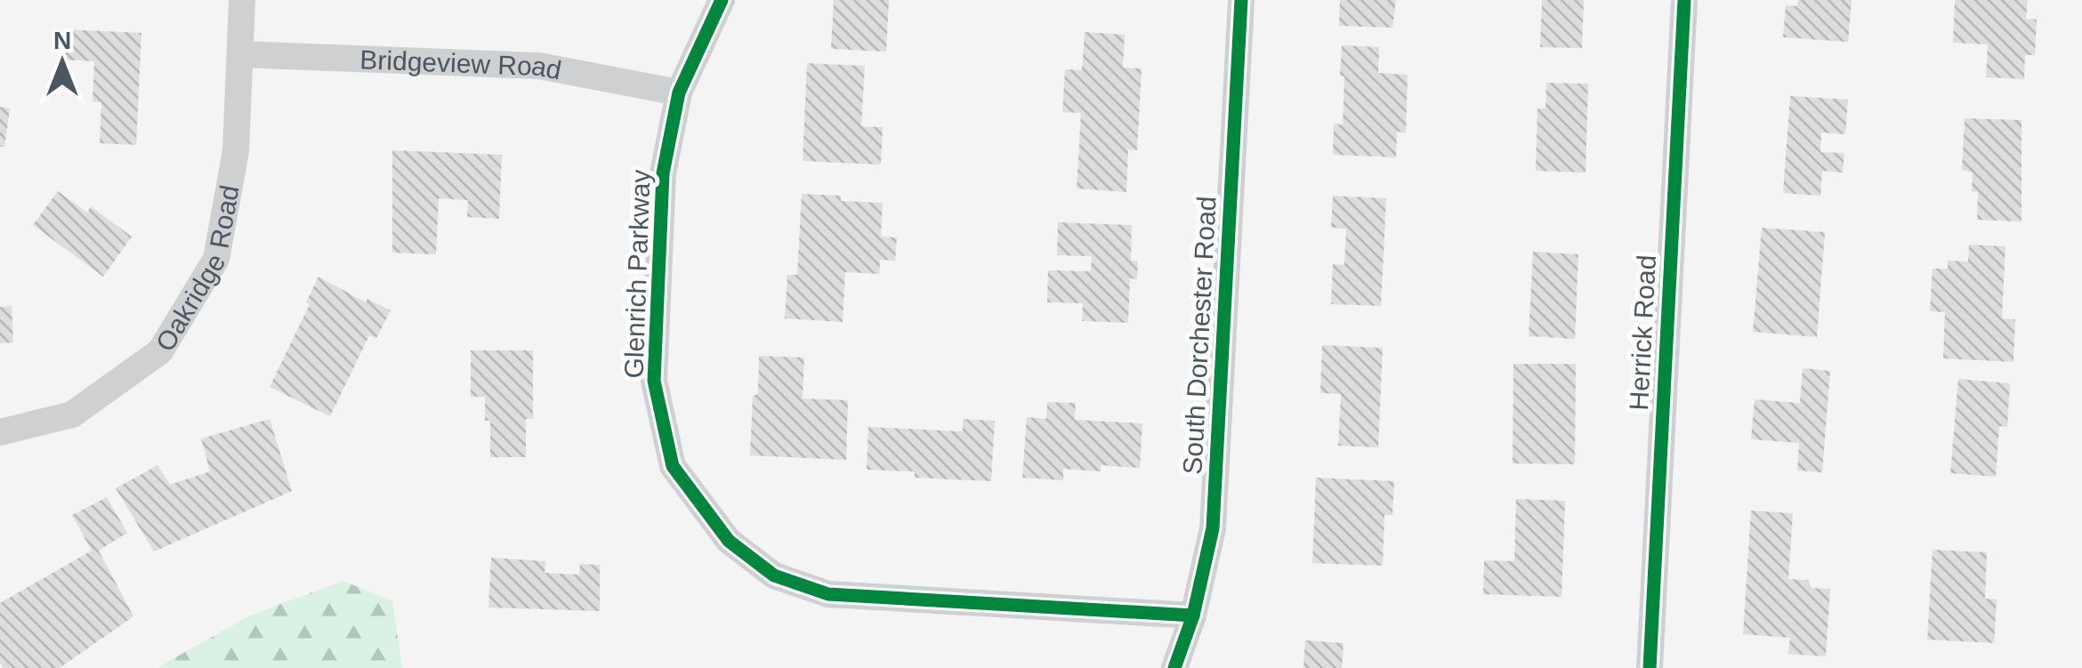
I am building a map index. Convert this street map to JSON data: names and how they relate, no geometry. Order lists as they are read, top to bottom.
{
  "streets": {
    "street": [
      "Bridgeview Road",
      "Oakridge Road",
      "Glenrich Parkway",
      "Herrick Road",
      "South Dorchester Road"
    ]
  },
  "crossings": [
    ["Bridgeview Road", "Oakridge Road"],
    ["Bridgeview Road", "Glenrich Parkway"],
    ["Glenrich Parkway", "South Dorchester Road"]
  ],
  "north": "top"
}
